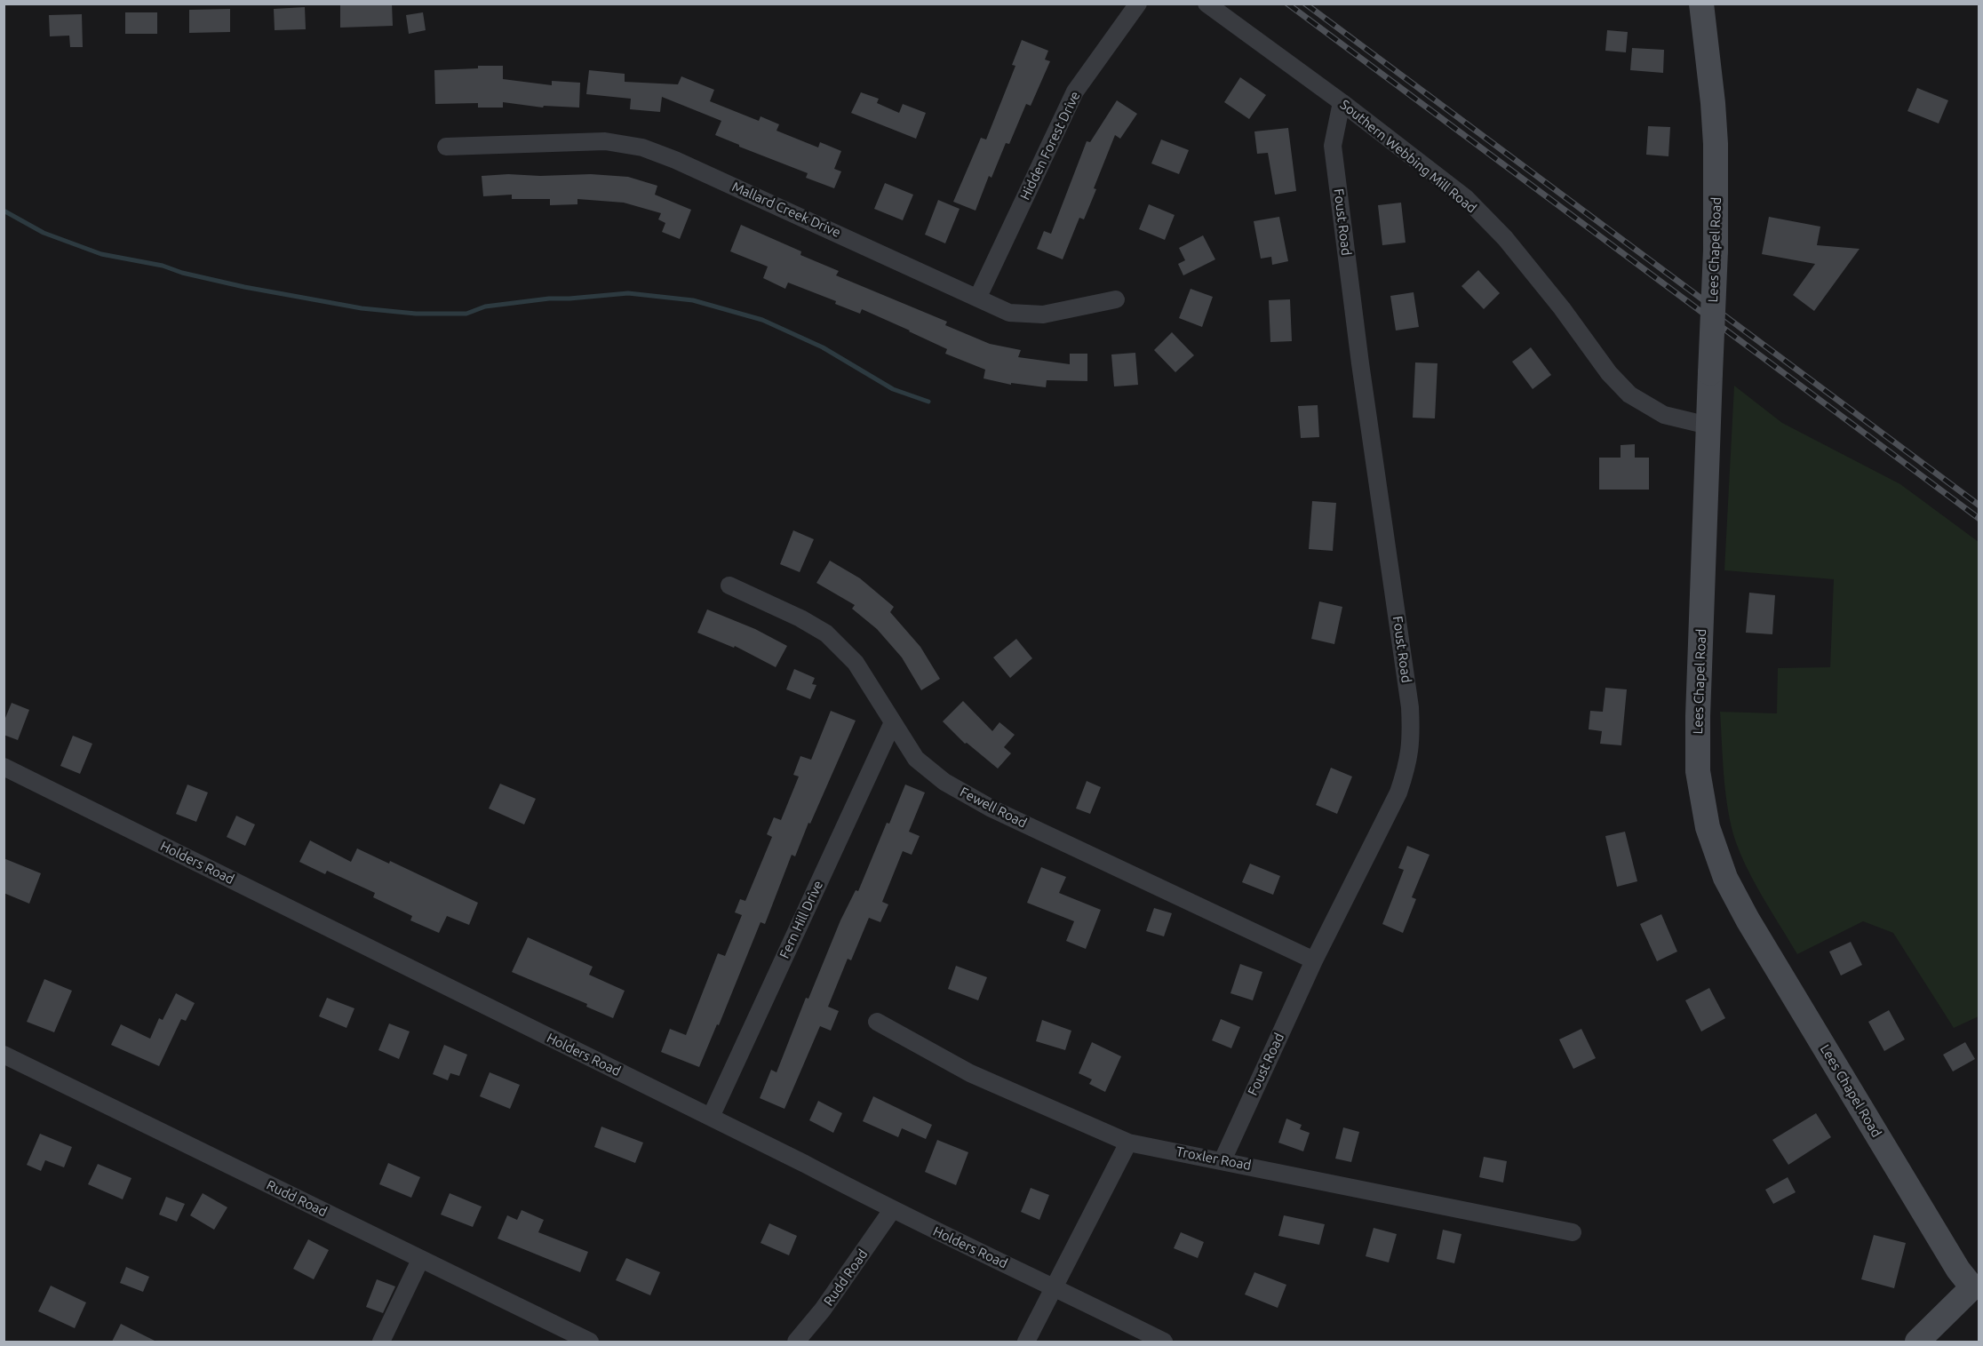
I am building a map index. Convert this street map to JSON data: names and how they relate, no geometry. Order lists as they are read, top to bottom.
{
  "streets": {
    "main road": ["Lees Chapel Road"],
    "street": [
      "Hidden Forest Drive",
      "Southern Webbing Mill Road",
      "Mallard Creek Drive",
      "Foust Road",
      "Fewell Road",
      "Holders Road",
      "Fern Hill Drive",
      "Troxler Road",
      "Rudd Road"
    ]
  },
  "crossings": [
    ["Hidden Forest Drive", "Mallard Creek Drive"],
    ["Southern Webbing Mill Road", "Foust Road"],
    ["Southern Webbing Mill Road", "Lees Chapel Road"],
    ["Foust Road", "Fewell Road"],
    ["Foust Road", "Troxler Road"],
    ["Fewell Road", "Fern Hill Drive"],
    ["Holders Road", "Fern Hill Drive"],
    ["Holders Road", "Rudd Road"]
  ]
}
